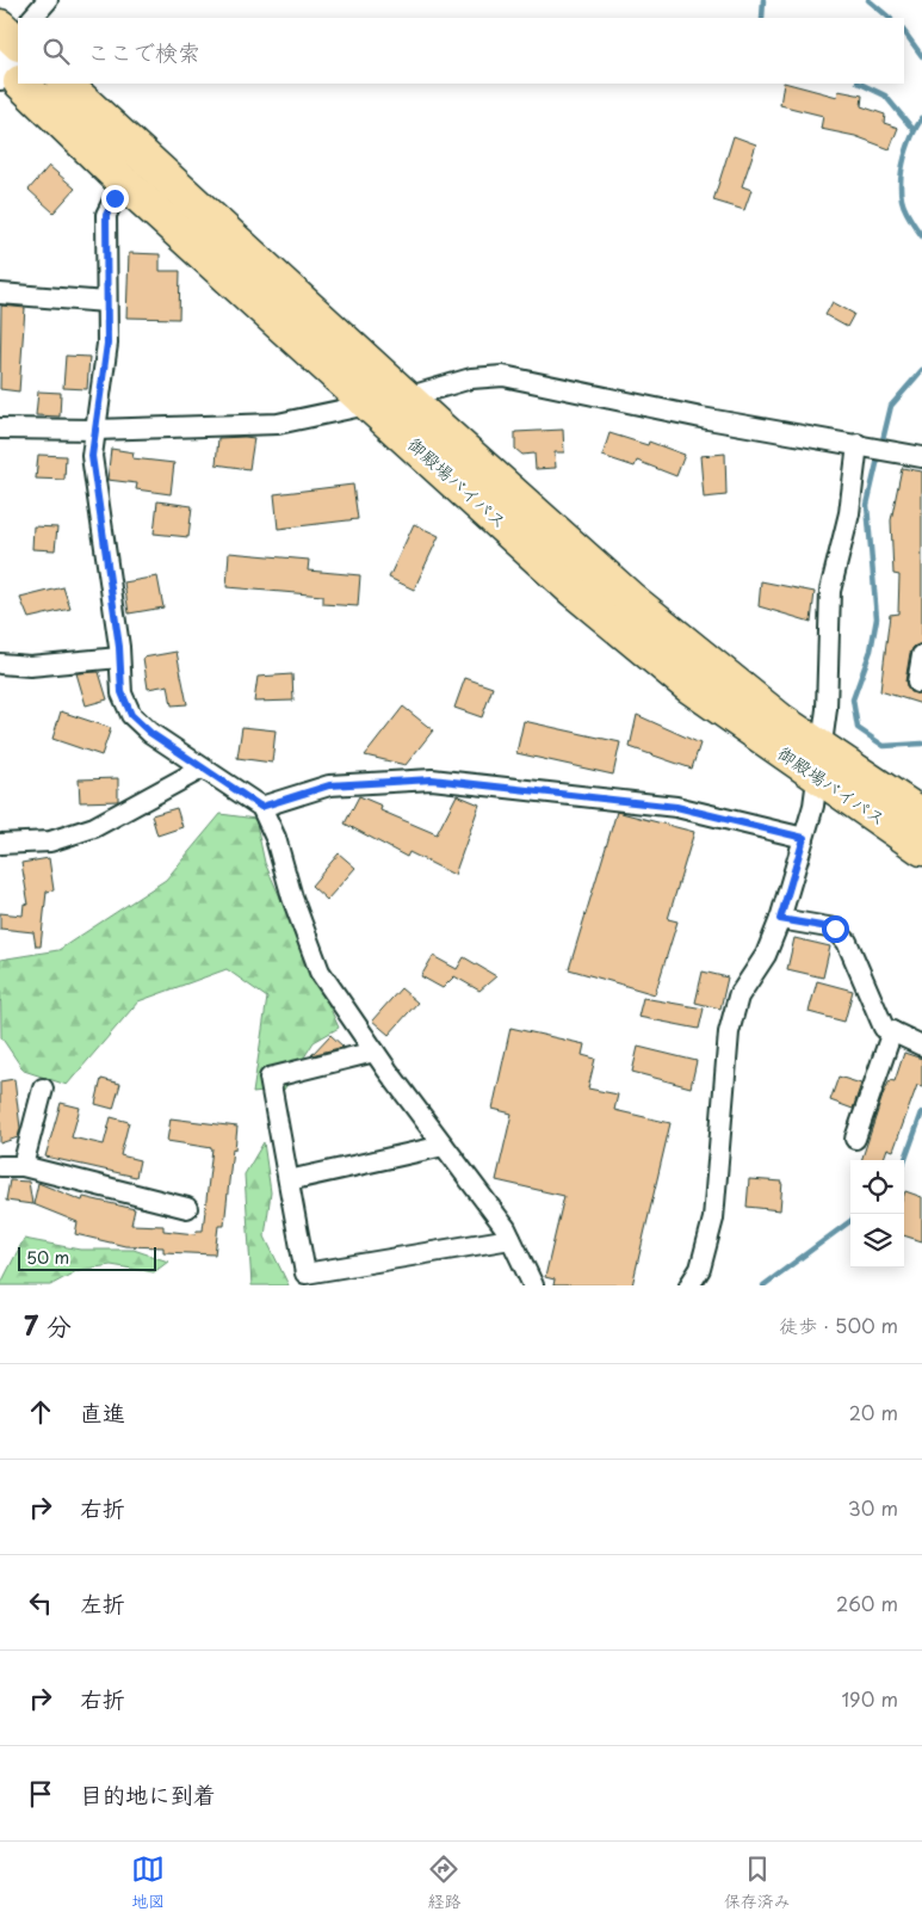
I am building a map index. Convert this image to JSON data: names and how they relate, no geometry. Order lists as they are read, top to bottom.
{
  "streets": {
    "highway": ["御殿場バイパス"]
  },
  "scale_bar": "50 m",
  "page": {
    "search": "ここで検索",
    "scale": "50 m",
    "heading": ["7 分", "徒歩 · 500 m"],
    "list": [
      ["直進", "20 m"],
      ["右折", "30 m"],
      ["左折", "260 m"],
      ["右折", "190 m"],
      "目的地に到着"
    ],
    "nav": ["地図", "経路", "保存済み"]
  }
}
